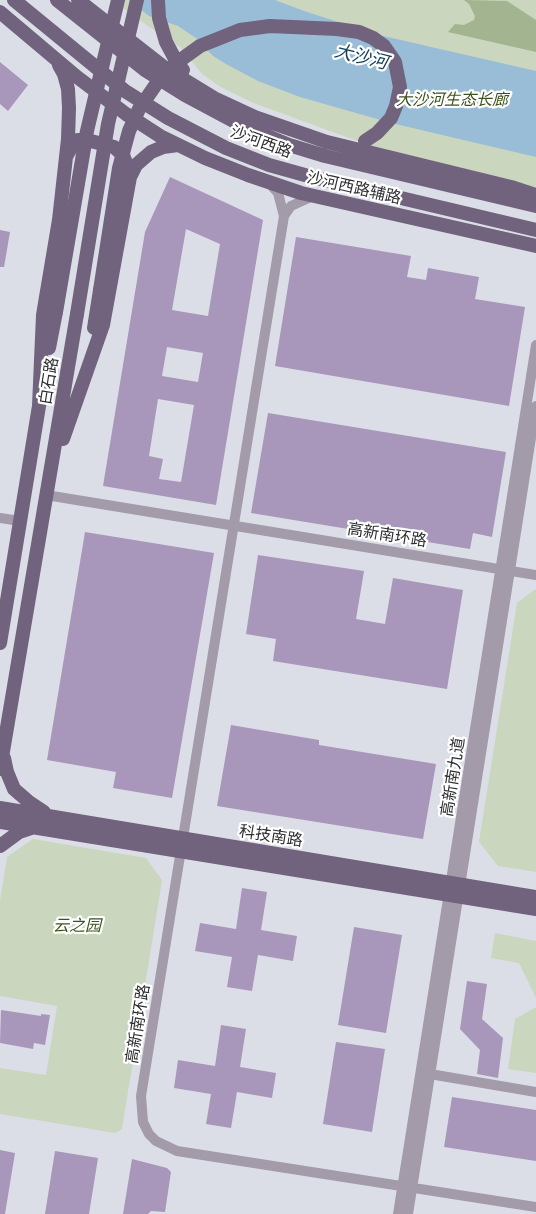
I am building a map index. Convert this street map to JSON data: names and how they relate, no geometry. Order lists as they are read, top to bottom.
{
  "streets": {
    "main road": [
      "沙河西路",
      "沙河西路辅路",
      "白石路",
      "科技南路"
    ],
    "street": ["高新南环路", "高新南九道"]
  },
  "crossings": [
    ["白石路", "高新南环路"],
    ["高新南环路", "高新南九道"],
    ["高新南环路", "科技南路"],
    ["高新南九道", "科技南路"]
  ],
  "water": ["大沙河"],
  "parks": ["大沙河生态长廊", "云之园"]
}
